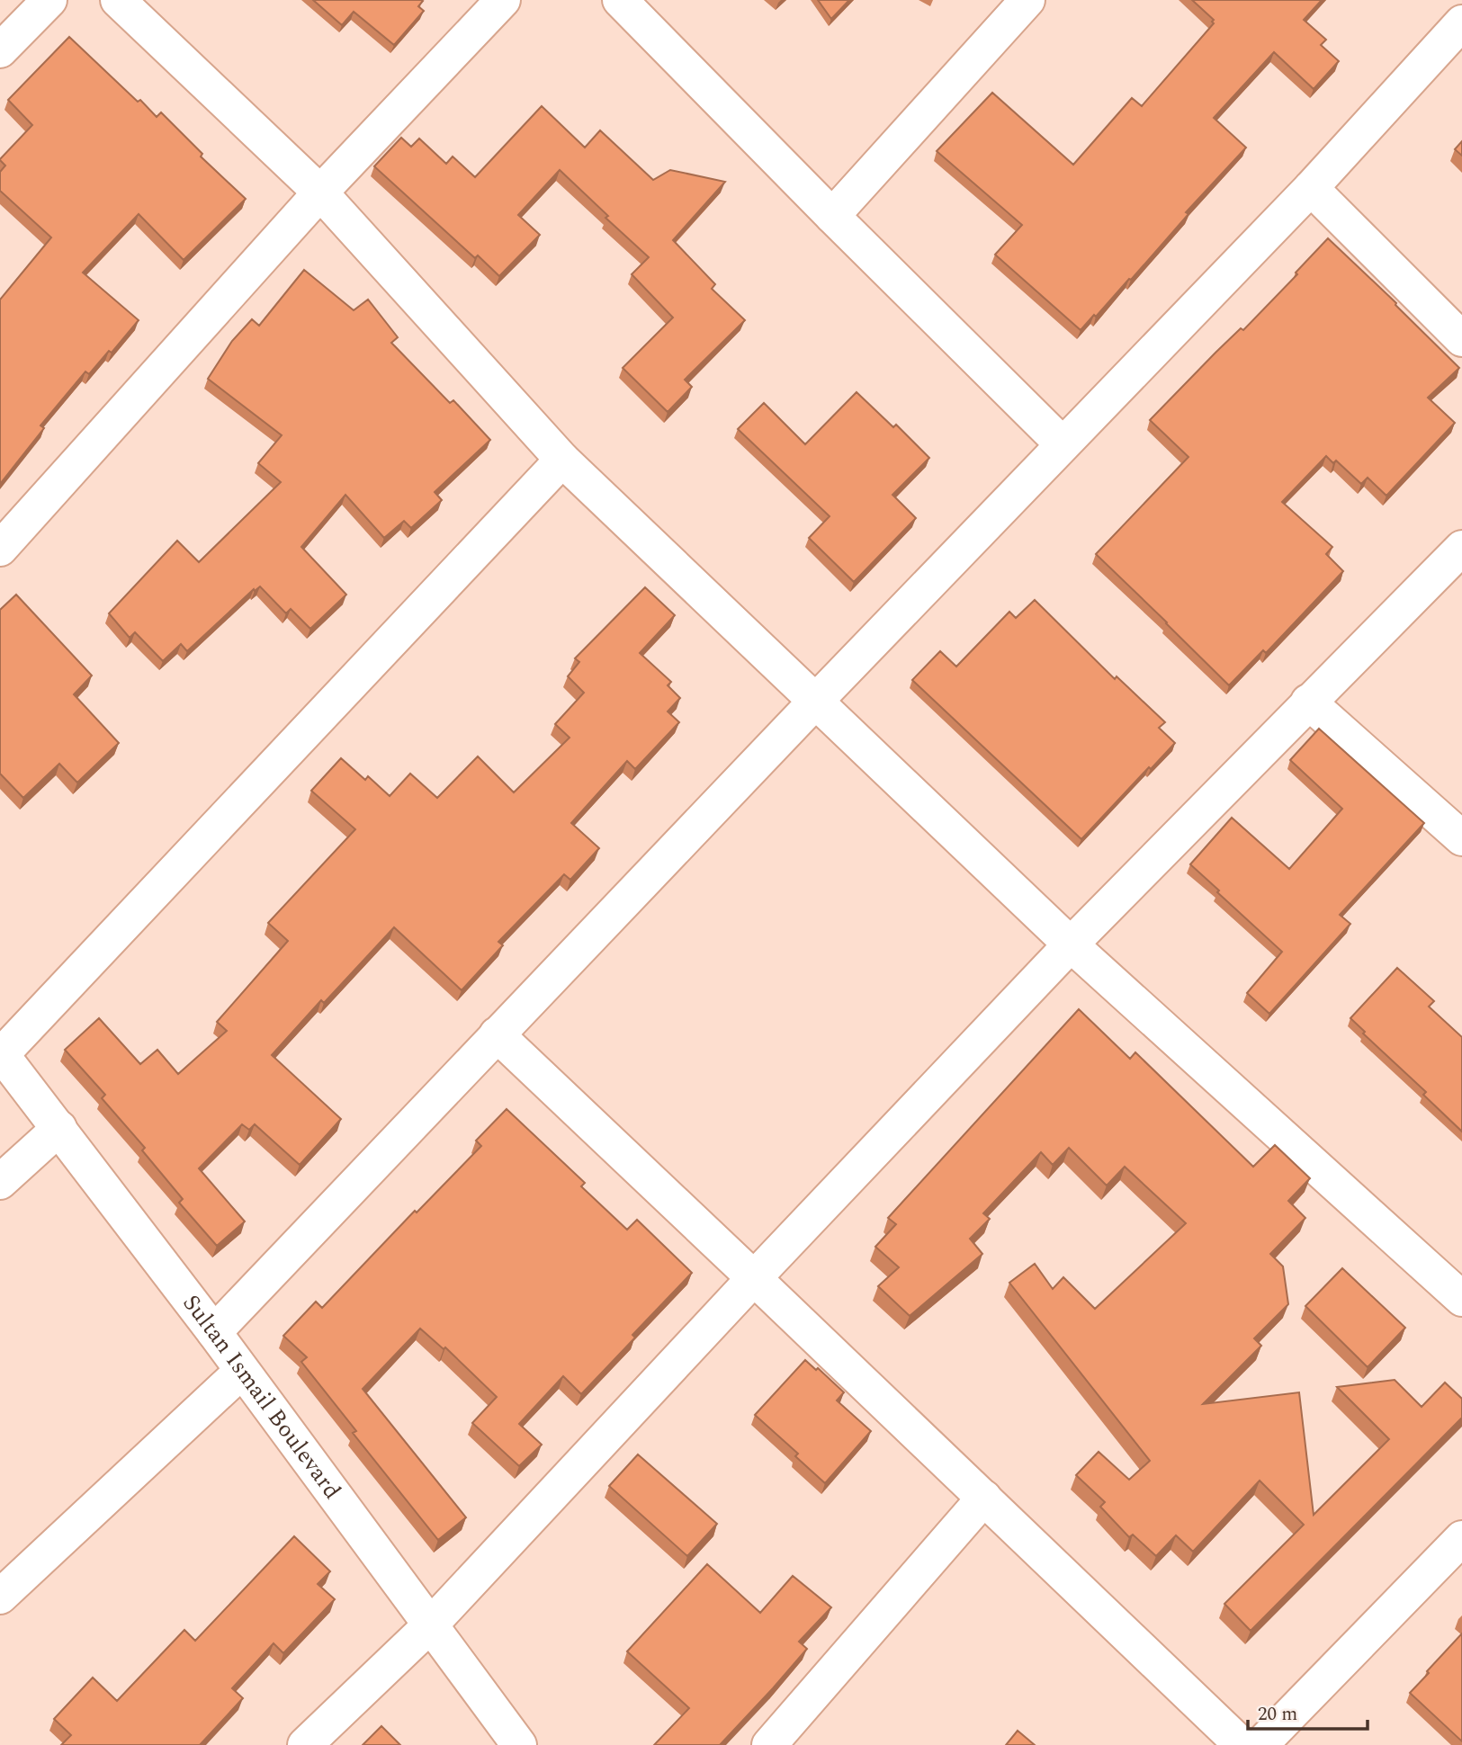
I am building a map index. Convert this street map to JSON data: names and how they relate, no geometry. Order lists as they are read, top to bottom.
{
  "streets": {
    "street": ["Sultan Ismail Boulevard"]
  },
  "scale_bar": "20 m"
}
